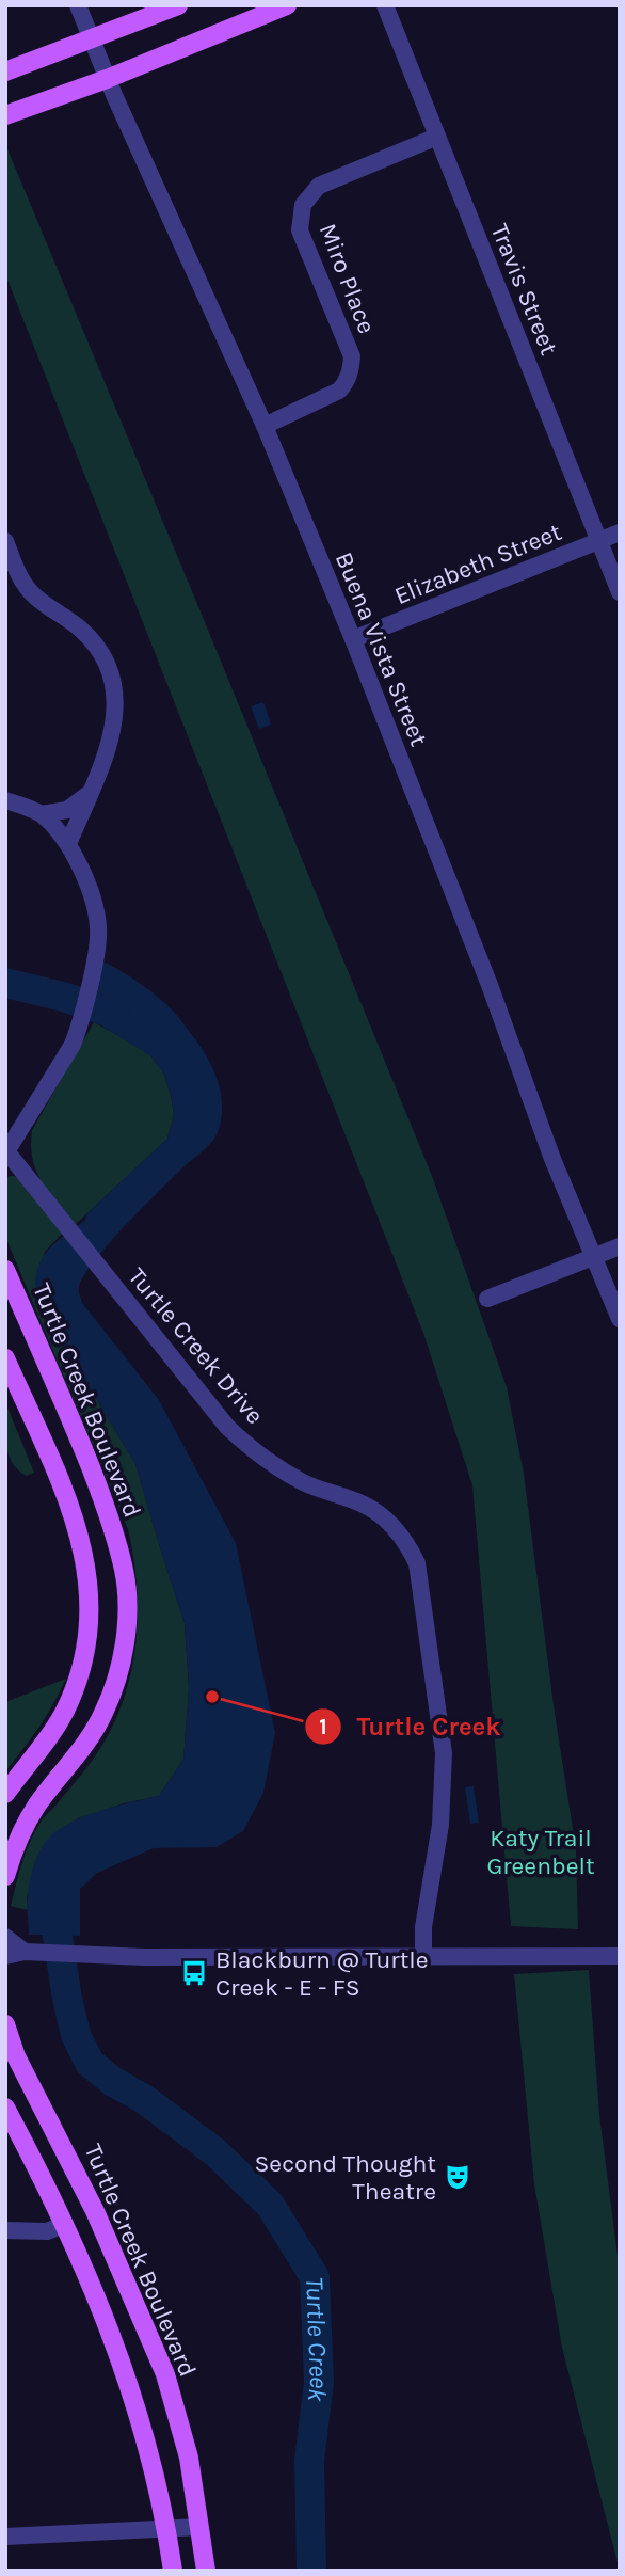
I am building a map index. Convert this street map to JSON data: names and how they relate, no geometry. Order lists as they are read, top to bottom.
{
  "streets": {
    "main road": ["Turtle Creek Boulevard"],
    "street": [
      "Miro Place",
      "Travis Street",
      "Elizabeth Street",
      "Buena Vista Street",
      "Turtle Creek Drive"
    ]
  },
  "crossings": [
    ["Miro Place", "Travis Street"],
    ["Miro Place", "Buena Vista Street"],
    ["Travis Street", "Elizabeth Street"],
    ["Elizabeth Street", "Buena Vista Street"]
  ],
  "water": ["Turtle Creek"],
  "parks": ["Katy Trail Greenbelt"],
  "places": {
    "other": ["Turtle Creek"],
    "bus stop": ["Blackburn @ Turtle Creek - E - FS"],
    "theatre": ["Second Thought Theatre"]
  }
}
